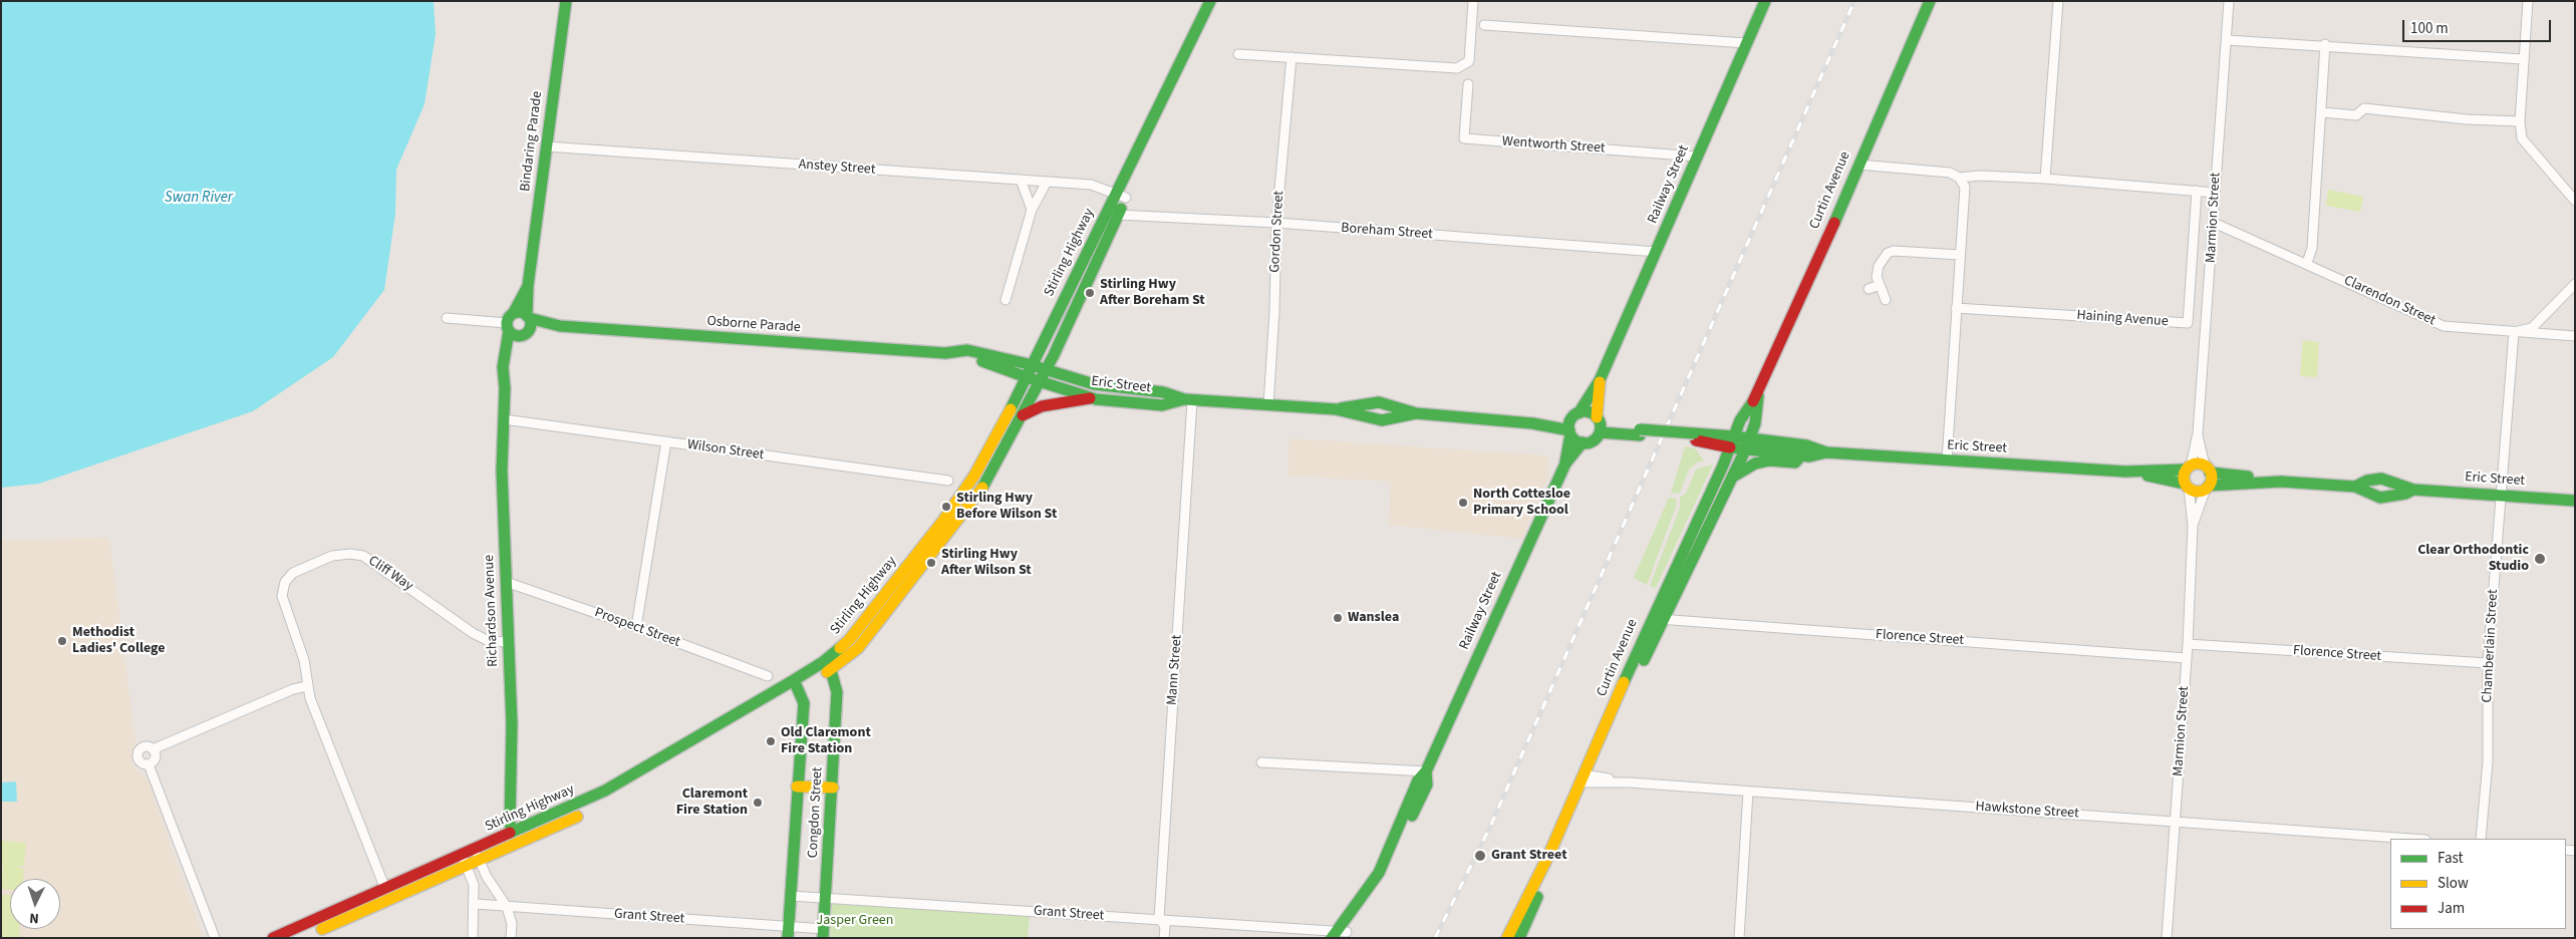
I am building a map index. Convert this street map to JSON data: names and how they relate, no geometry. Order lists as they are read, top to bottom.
{
  "streets": {
    "main road": [
      "Bindaring Parade",
      "Railway Street",
      "Curtin Avenue",
      "Stirling Highway",
      "Osborne Parade",
      "Eric Street",
      "Richardson Avenue",
      "Congdon Street"
    ],
    "street": [
      "Wentworth Street",
      "Anstey Street",
      "Marmion Street",
      "Gordon Street",
      "Boreham Street",
      "Clarendon Street",
      "Haining Avenue",
      "Wilson Street",
      "Cliff Way",
      "Prospect Street",
      "Florence Street",
      "Chamberlain Street",
      "Mann Street",
      "Hawkstone Street",
      "Grant Street"
    ]
  },
  "crossings": [
    ["Bindaring Parade", "Anstey Street"],
    ["Bindaring Parade", "Osborne Parade"],
    ["Bindaring Parade", "Richardson Avenue"],
    ["Wentworth Street", "Railway Street"],
    ["Anstey Street", "Stirling Highway"],
    ["Railway Street", "Boreham Street"],
    ["Railway Street", "Eric Street"],
    ["Railway Street", "Grant Street"],
    ["Curtin Avenue", "Eric Street"],
    ["Curtin Avenue", "Florence Street"],
    ["Curtin Avenue", "Hawkstone Street"],
    ["Marmion Street", "Clarendon Street"],
    ["Marmion Street", "Eric Street"],
    ["Marmion Street", "Florence Street"],
    ["Marmion Street", "Hawkstone Street"],
    ["Gordon Street", "Boreham Street"],
    ["Gordon Street", "Eric Street"],
    ["Boreham Street", "Stirling Highway"],
    ["Stirling Highway", "Osborne Parade"],
    ["Stirling Highway", "Eric Street"],
    ["Stirling Highway", "Cliff Way"],
    ["Stirling Highway", "Richardson Avenue"],
    ["Stirling Highway", "Congdon Street"],
    ["Clarendon Street", "Chamberlain Street"],
    ["Osborne Parade", "Eric Street"],
    ["Osborne Parade", "Richardson Avenue"],
    ["Eric Street", "Chamberlain Street"],
    ["Eric Street", "Mann Street"],
    ["Wilson Street", "Richardson Avenue"],
    ["Cliff Way", "Richardson Avenue"],
    ["Richardson Avenue", "Prospect Street"],
    ["Florence Street", "Chamberlain Street"],
    ["Mann Street", "Grant Street"],
    ["Congdon Street", "Grant Street"]
  ],
  "water": ["Swan River"],
  "parks": ["Jasper Green"],
  "places": [
    "Stirling Hwy After Boreham St",
    "North Cottesloe Primary School",
    "Stirling Hwy Before Wilson St",
    "Clear Orthodontic Studio",
    "Stirling Hwy After Wilson St",
    "Wanslea",
    "Methodist Ladies' College",
    "Old Claremont Fire Station",
    "Claremont Fire Station",
    "Grant Street"
  ],
  "legend": ["Fast", "Slow", "Jam"],
  "scale_bar": "100 m",
  "north": "bottom"
}
